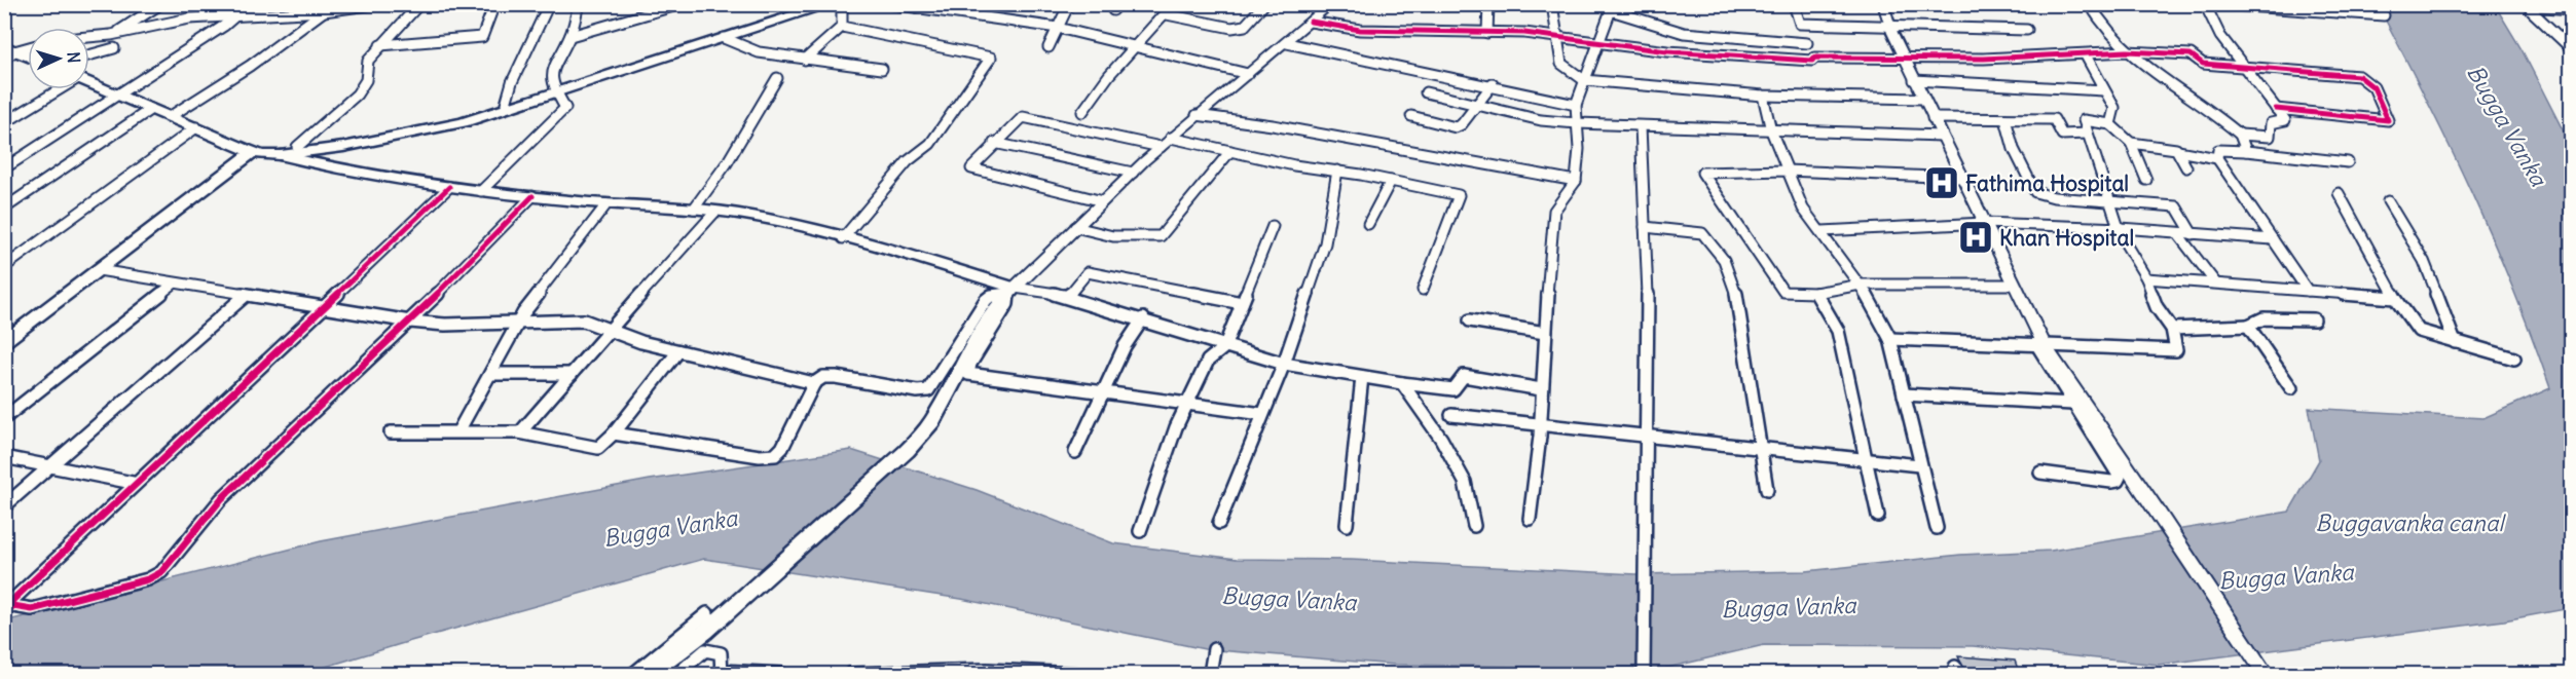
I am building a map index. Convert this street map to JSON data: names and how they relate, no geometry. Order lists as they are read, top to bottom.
{
  "water": ["Bugga Vanka", "Buggavanka canal"],
  "places": {
    "hospital": ["Fathima Hospital", "Khan Hospital"]
  },
  "north": "right"
}
